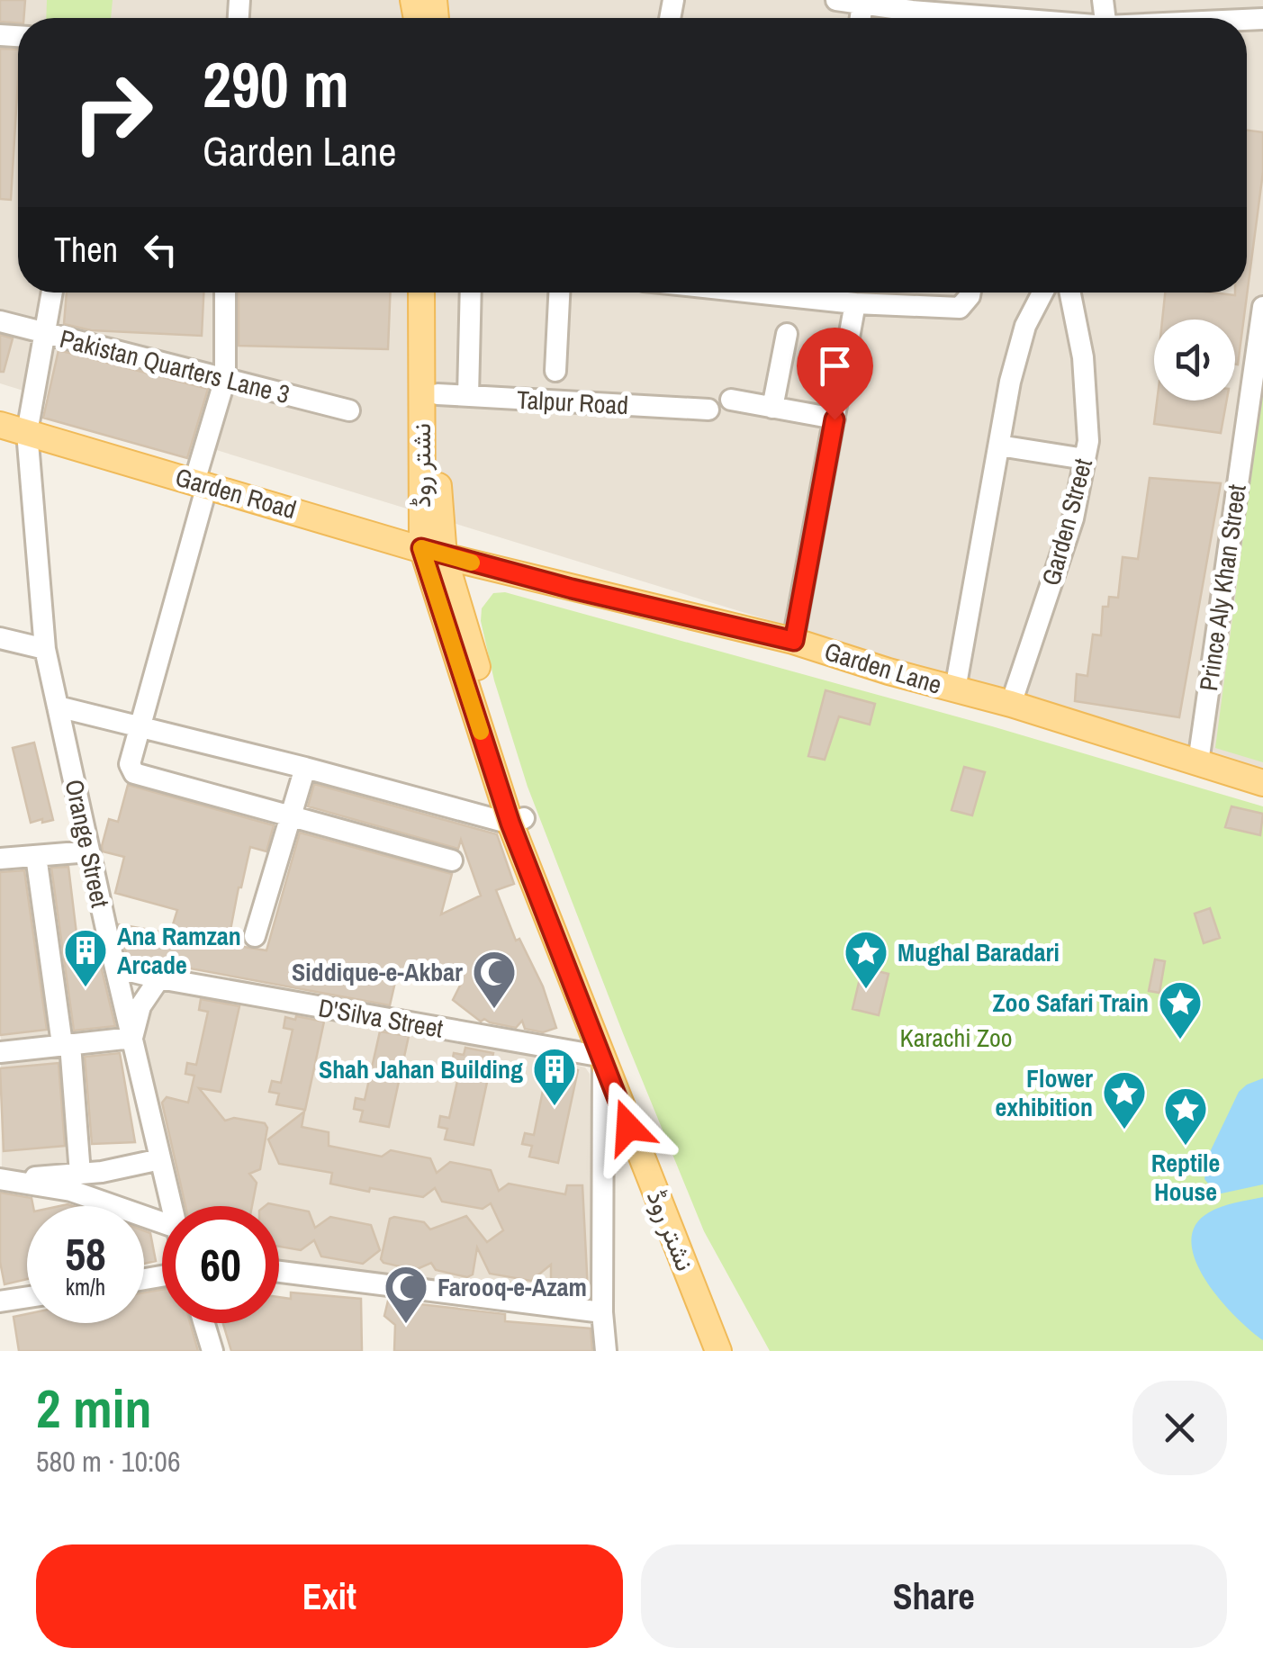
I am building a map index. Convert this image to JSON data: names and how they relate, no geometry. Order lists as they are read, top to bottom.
{
  "streets": {
    "main road": ["نشتر روڈ", "Garden Road", "Garden Lane"],
    "street": [
      "Pakistan Quarters Lane 3",
      "Talpur Road",
      "Garden Street",
      "Prince Aly Khan Street",
      "Orange Street",
      "D'Silva Street"
    ]
  },
  "crossings": [
    ["Pakistan Quarters Lane 3", "Orange Street"],
    ["Talpur Road", "نشتر روڈ"],
    ["نشتر روڈ", "Garden Road"],
    ["نشتر روڈ", "Garden Lane"],
    ["نشتر روڈ", "D'Silva Street"],
    ["Garden Road", "Garden Lane"],
    ["Garden Road", "Orange Street"],
    ["Garden Street", "Garden Lane"],
    ["Prince Aly Khan Street", "Garden Lane"],
    ["Orange Street", "D'Silva Street"]
  ],
  "parks": ["Karachi Zoo"],
  "places": {
    "building": ["Ana Ramzan Arcade", "Shah Jahan Building"],
    "place": [
      "Mughal Baradari",
      "Zoo Safari Train",
      "Flower exhibition",
      "Reptile House"
    ],
    "mosque": ["Siddique-e-Akbar", "Farooq-e-Azam"]
  },
  "page": {
    "turn": ["290 m", "Garden Lane"],
    "then": "Then",
    "speed": "58 km/h",
    "limit": "60",
    "heading": ["2 min", "580 m · 10:06"],
    "buttons": ["Exit", "Share"]
  }
}
